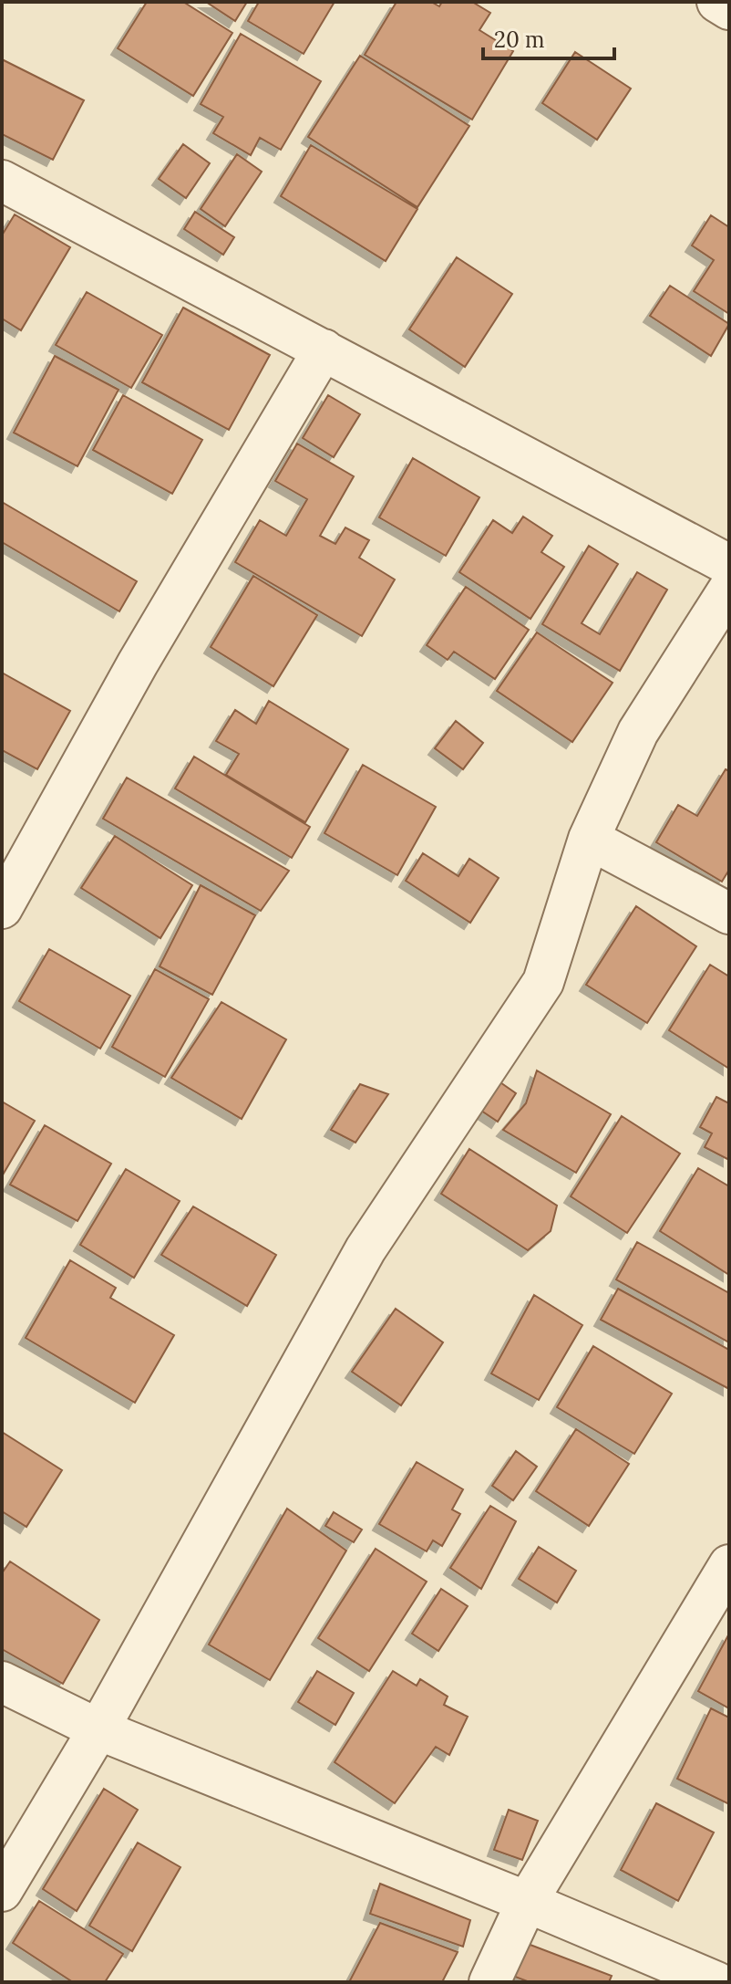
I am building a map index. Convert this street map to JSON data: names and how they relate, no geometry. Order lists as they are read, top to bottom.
{
  "scale_bar": "20 m"
}
